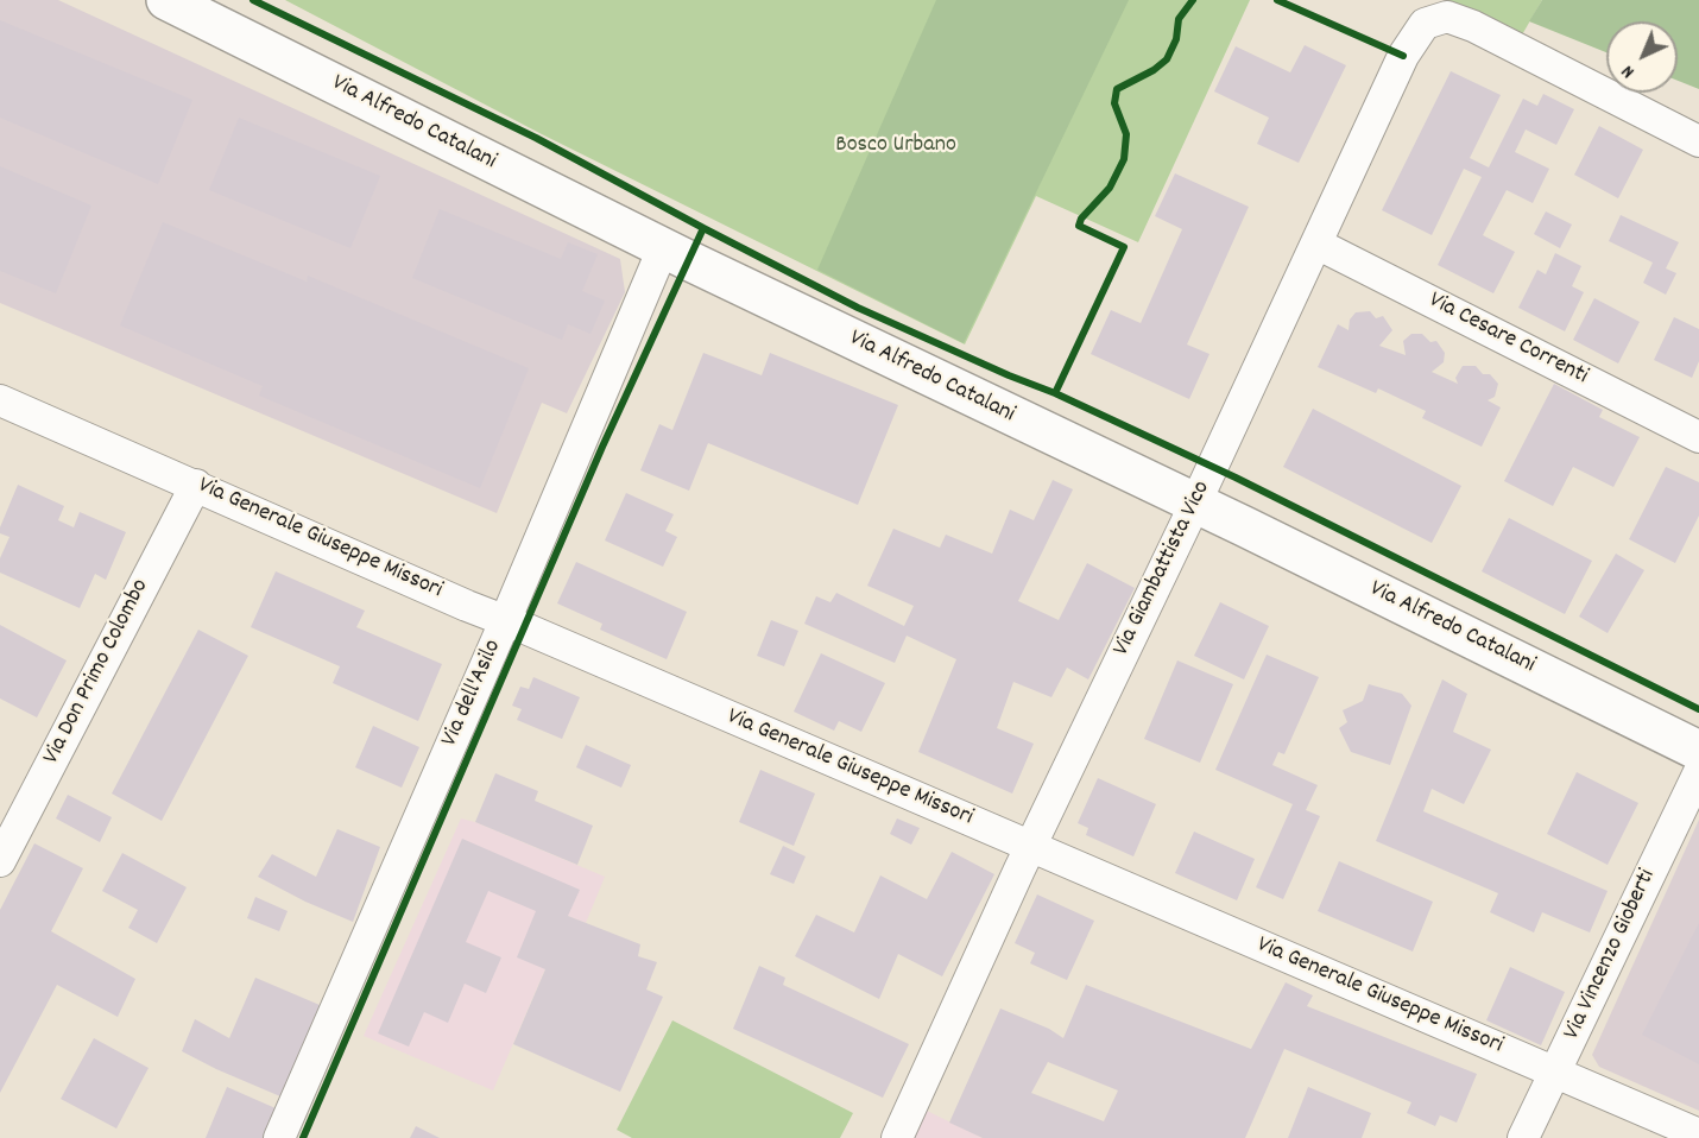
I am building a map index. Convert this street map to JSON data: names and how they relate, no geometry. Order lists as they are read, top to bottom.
{
  "streets": {
    "street": [
      "Via Alfredo Catalani",
      "Via Cesare Correnti",
      "Via Generale Giuseppe Missori",
      "Via Giambattista Vico",
      "Via Don Primo Colombo",
      "Via dell'Asilo",
      "Via Vincenzo Gioberti"
    ]
  },
  "crossings": [
    ["Via Alfredo Catalani", "Via Giambattista Vico"],
    ["Via Alfredo Catalani", "Via dell'Asilo"],
    ["Via Cesare Correnti", "Via Giambattista Vico"],
    ["Via Generale Giuseppe Missori", "Via Giambattista Vico"],
    ["Via Generale Giuseppe Missori", "Via Don Primo Colombo"],
    ["Via Generale Giuseppe Missori", "Via dell'Asilo"],
    ["Via Generale Giuseppe Missori", "Via Vincenzo Gioberti"]
  ],
  "parks": ["Bosco Urbano"],
  "north": "bottom left"
}
